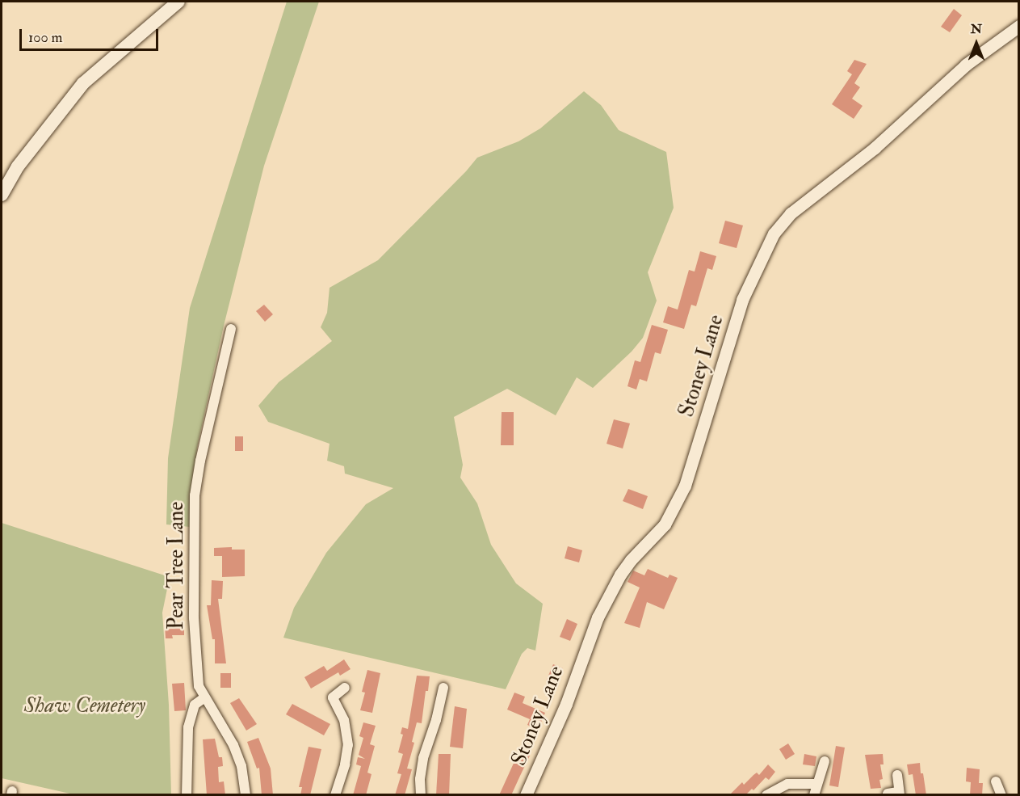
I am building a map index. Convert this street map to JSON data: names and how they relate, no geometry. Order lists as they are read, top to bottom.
{
  "streets": {
    "street": ["Stoney Lane", "Pear Tree Lane"]
  },
  "parks": ["Shaw Cemetery"],
  "scale_bar": "100 m",
  "north": "top"
}
